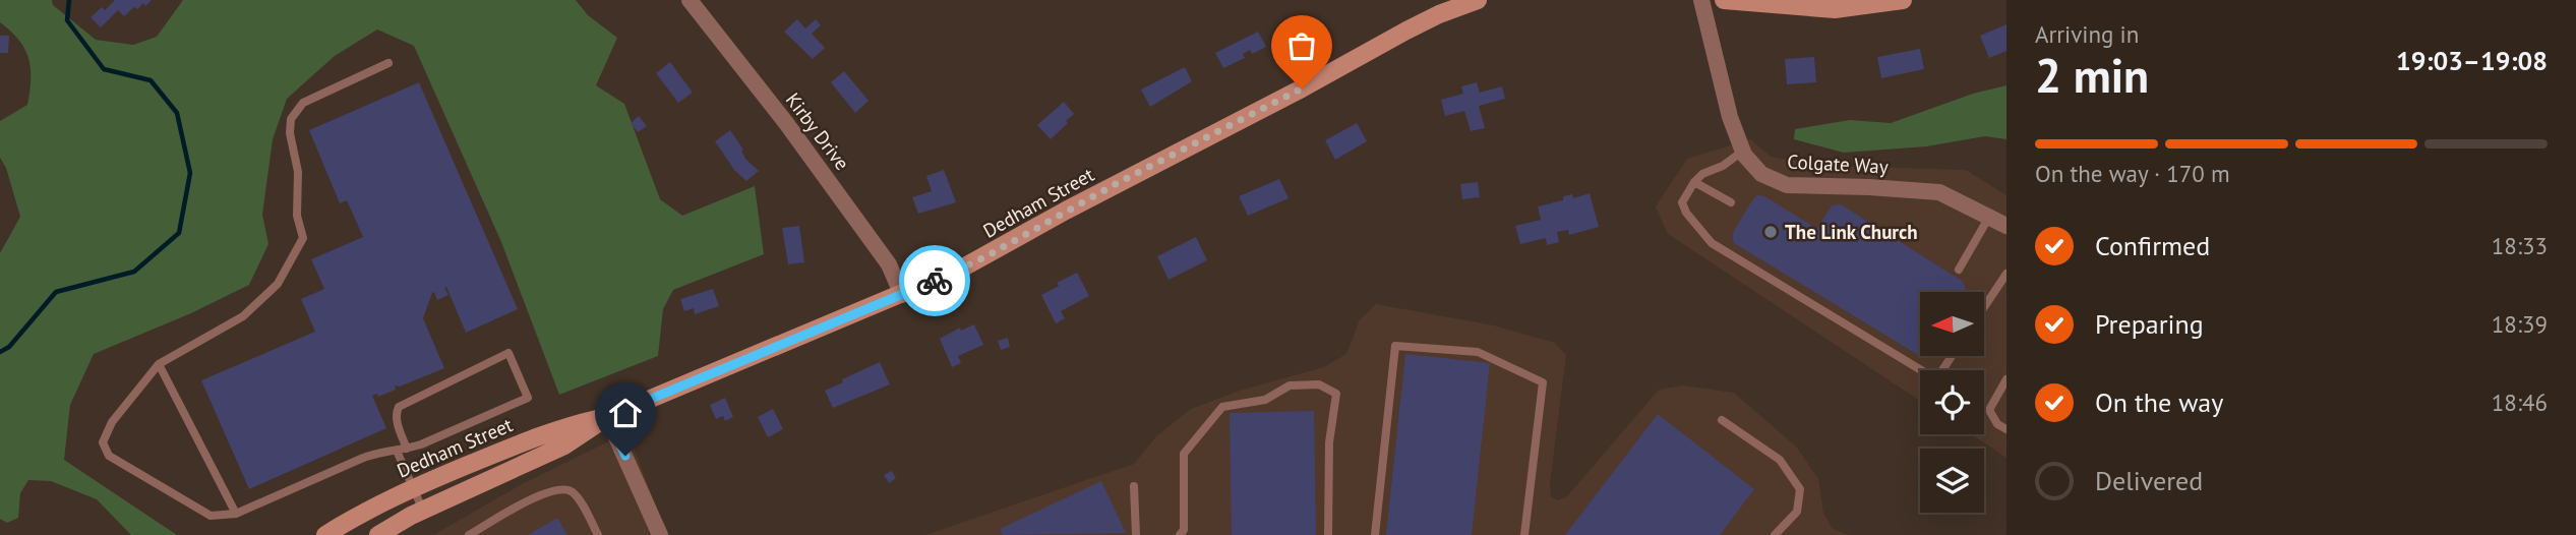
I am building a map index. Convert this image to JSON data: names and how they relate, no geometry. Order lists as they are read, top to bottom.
{
  "streets": {
    "main road": ["Dedham Street"],
    "street": ["Kirby Drive", "Colgate Way"]
  },
  "crossings": [
    ["Kirby Drive", "Dedham Street"]
  ],
  "places": ["The Link Church"],
  "north": "left",
  "page": {
    "heading": ["2 min", "Arriving in", "19:03–19:08"],
    "bar": "On the way · 170 m",
    "list": [
      ["Confirmed", "18:33"],
      ["Preparing", "18:39"],
      ["On the way", "18:46"],
      "Delivered"
    ]
  }
}
